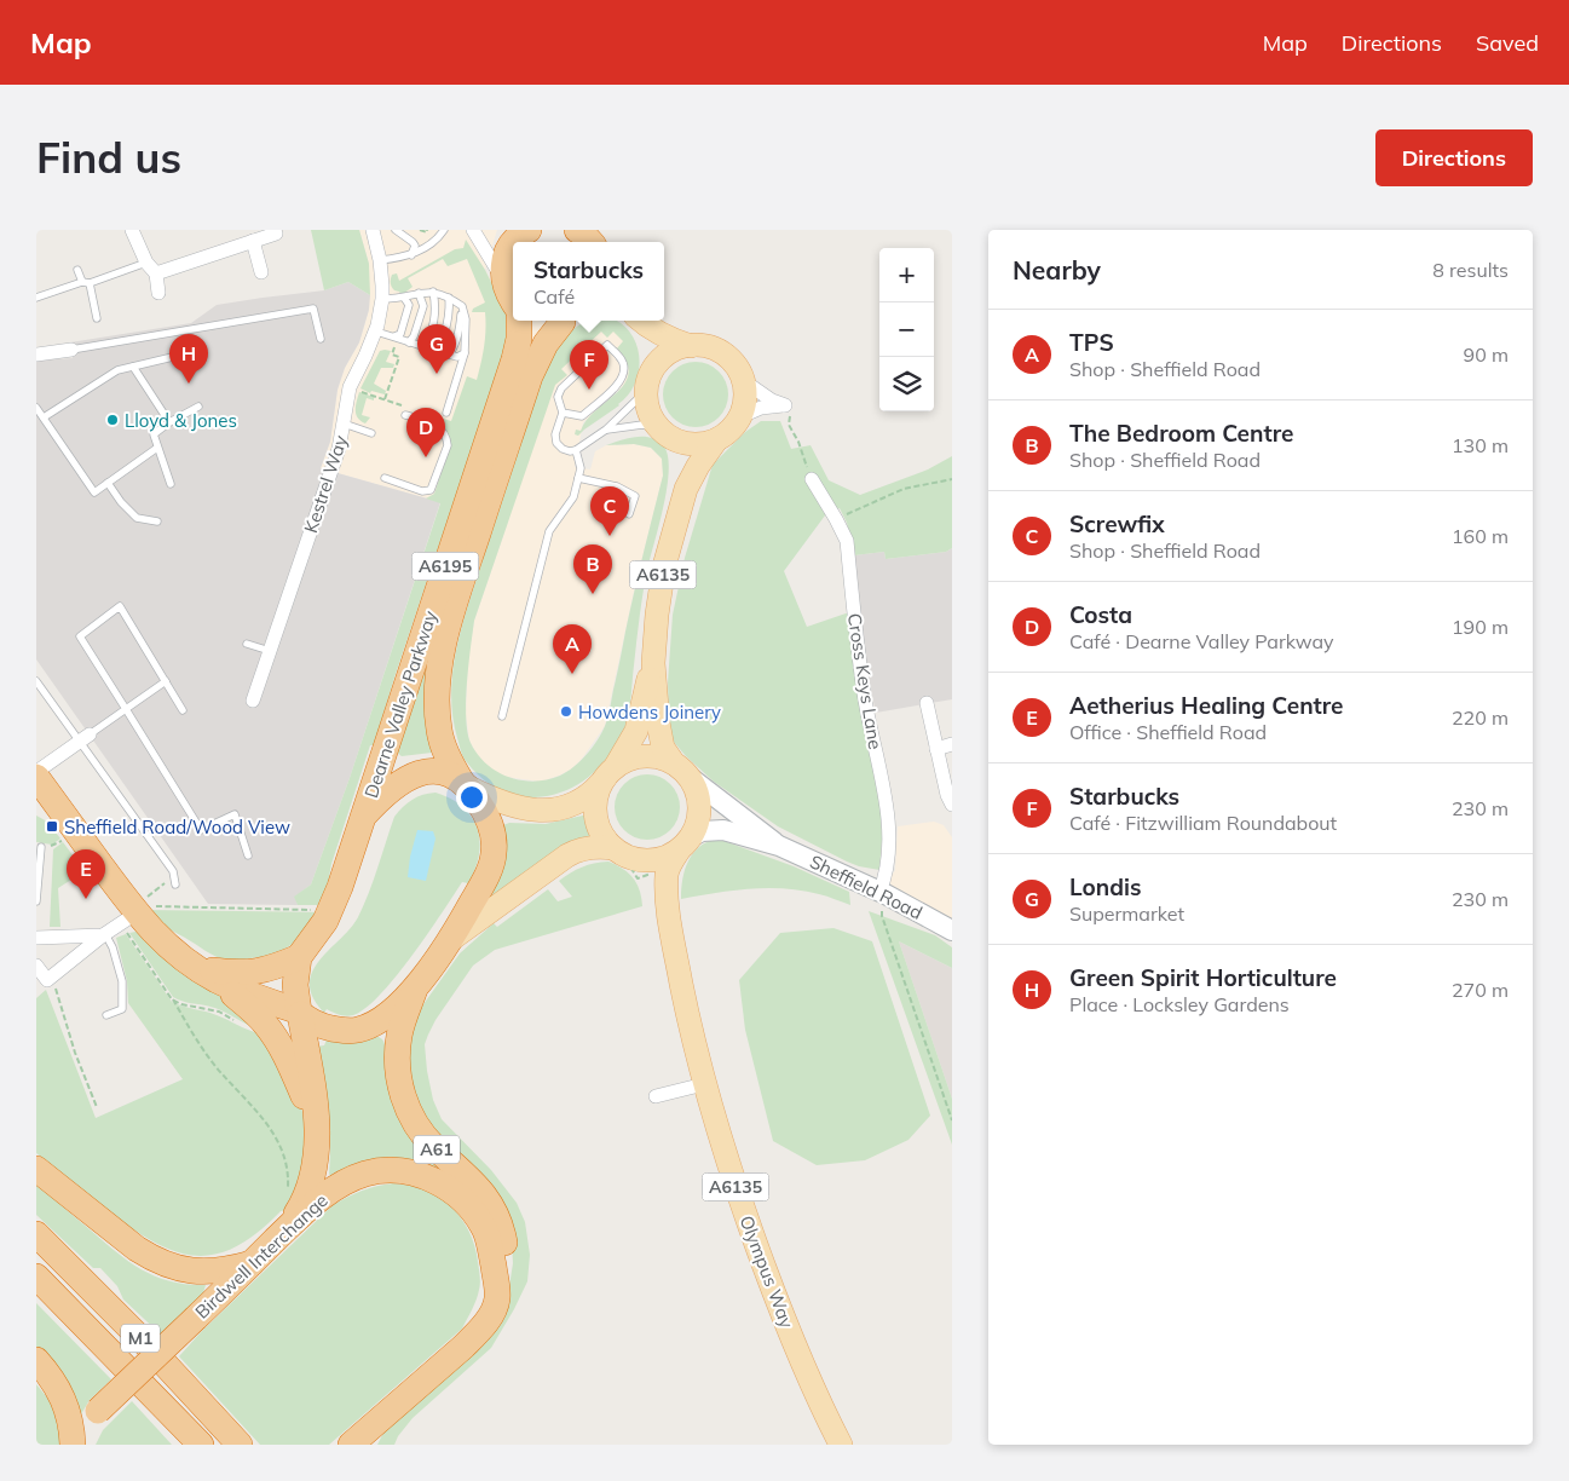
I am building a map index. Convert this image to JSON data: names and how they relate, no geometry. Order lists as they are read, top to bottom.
{
  "streets": {
    "highway": [
      "A6195",
      "Dearne Valley Parkway",
      "A61",
      "Birdwell Interchange",
      "M1"
    ],
    "main road": ["A6135", "Sheffield Road", "Olympus Way"],
    "street": ["Kestrel Way", "Cross Keys Lane"]
  },
  "crossings": [
    ["A6135", "Sheffield Road"],
    ["A6135", "Olympus Way"],
    ["Cross Keys Lane", "Sheffield Road"],
    ["Dearne Valley Parkway", "A61"],
    ["Sheffield Road", "Olympus Way"],
    ["A61", "Birdwell Interchange"]
  ],
  "places": {
    "other": ["Lloyd & Jones", "Howdens Joinery"],
    "transit": ["Sheffield Road/Wood View"]
  },
  "page": {
    "header": "Map",
    "nav": ["Map", "Directions", "Saved"],
    "buttons": "Directions",
    "title": "Find us",
    "heading": ["Nearby", "8 results"],
    "popup": ["Starbucks", "Café"],
    "map_buttons": ["+", "−"],
    "list": [
      {
        "mark": "A",
        "name": "TPS",
        "note": "Shop · Sheffield Road",
        "value": "90 m"
      },
      {
        "mark": "B",
        "name": "The Bedroom Centre",
        "note": "Shop · Sheffield Road",
        "value": "130 m"
      },
      {
        "mark": "C",
        "name": "Screwfix",
        "note": "Shop · Sheffield Road",
        "value": "160 m"
      },
      {
        "mark": "D",
        "name": "Costa",
        "note": "Café · Dearne Valley Parkway",
        "value": "190 m"
      },
      {
        "mark": "E",
        "name": "Aetherius Healing Centre",
        "note": "Office · Sheffield Road",
        "value": "220 m"
      },
      {
        "mark": "F",
        "name": "Starbucks",
        "note": "Café · Fitzwilliam Roundabout",
        "value": "230 m"
      },
      {
        "mark": "G",
        "name": "Londis",
        "note": "Supermarket",
        "value": "230 m"
      },
      {
        "mark": "H",
        "name": "Green Spirit Horticulture",
        "note": "Place · Locksley Gardens",
        "value": "270 m"
      }
    ],
    "pins": [
      "G",
      "H",
      "F",
      "D",
      "C",
      "B",
      "A",
      "E"
    ]
  }
}
